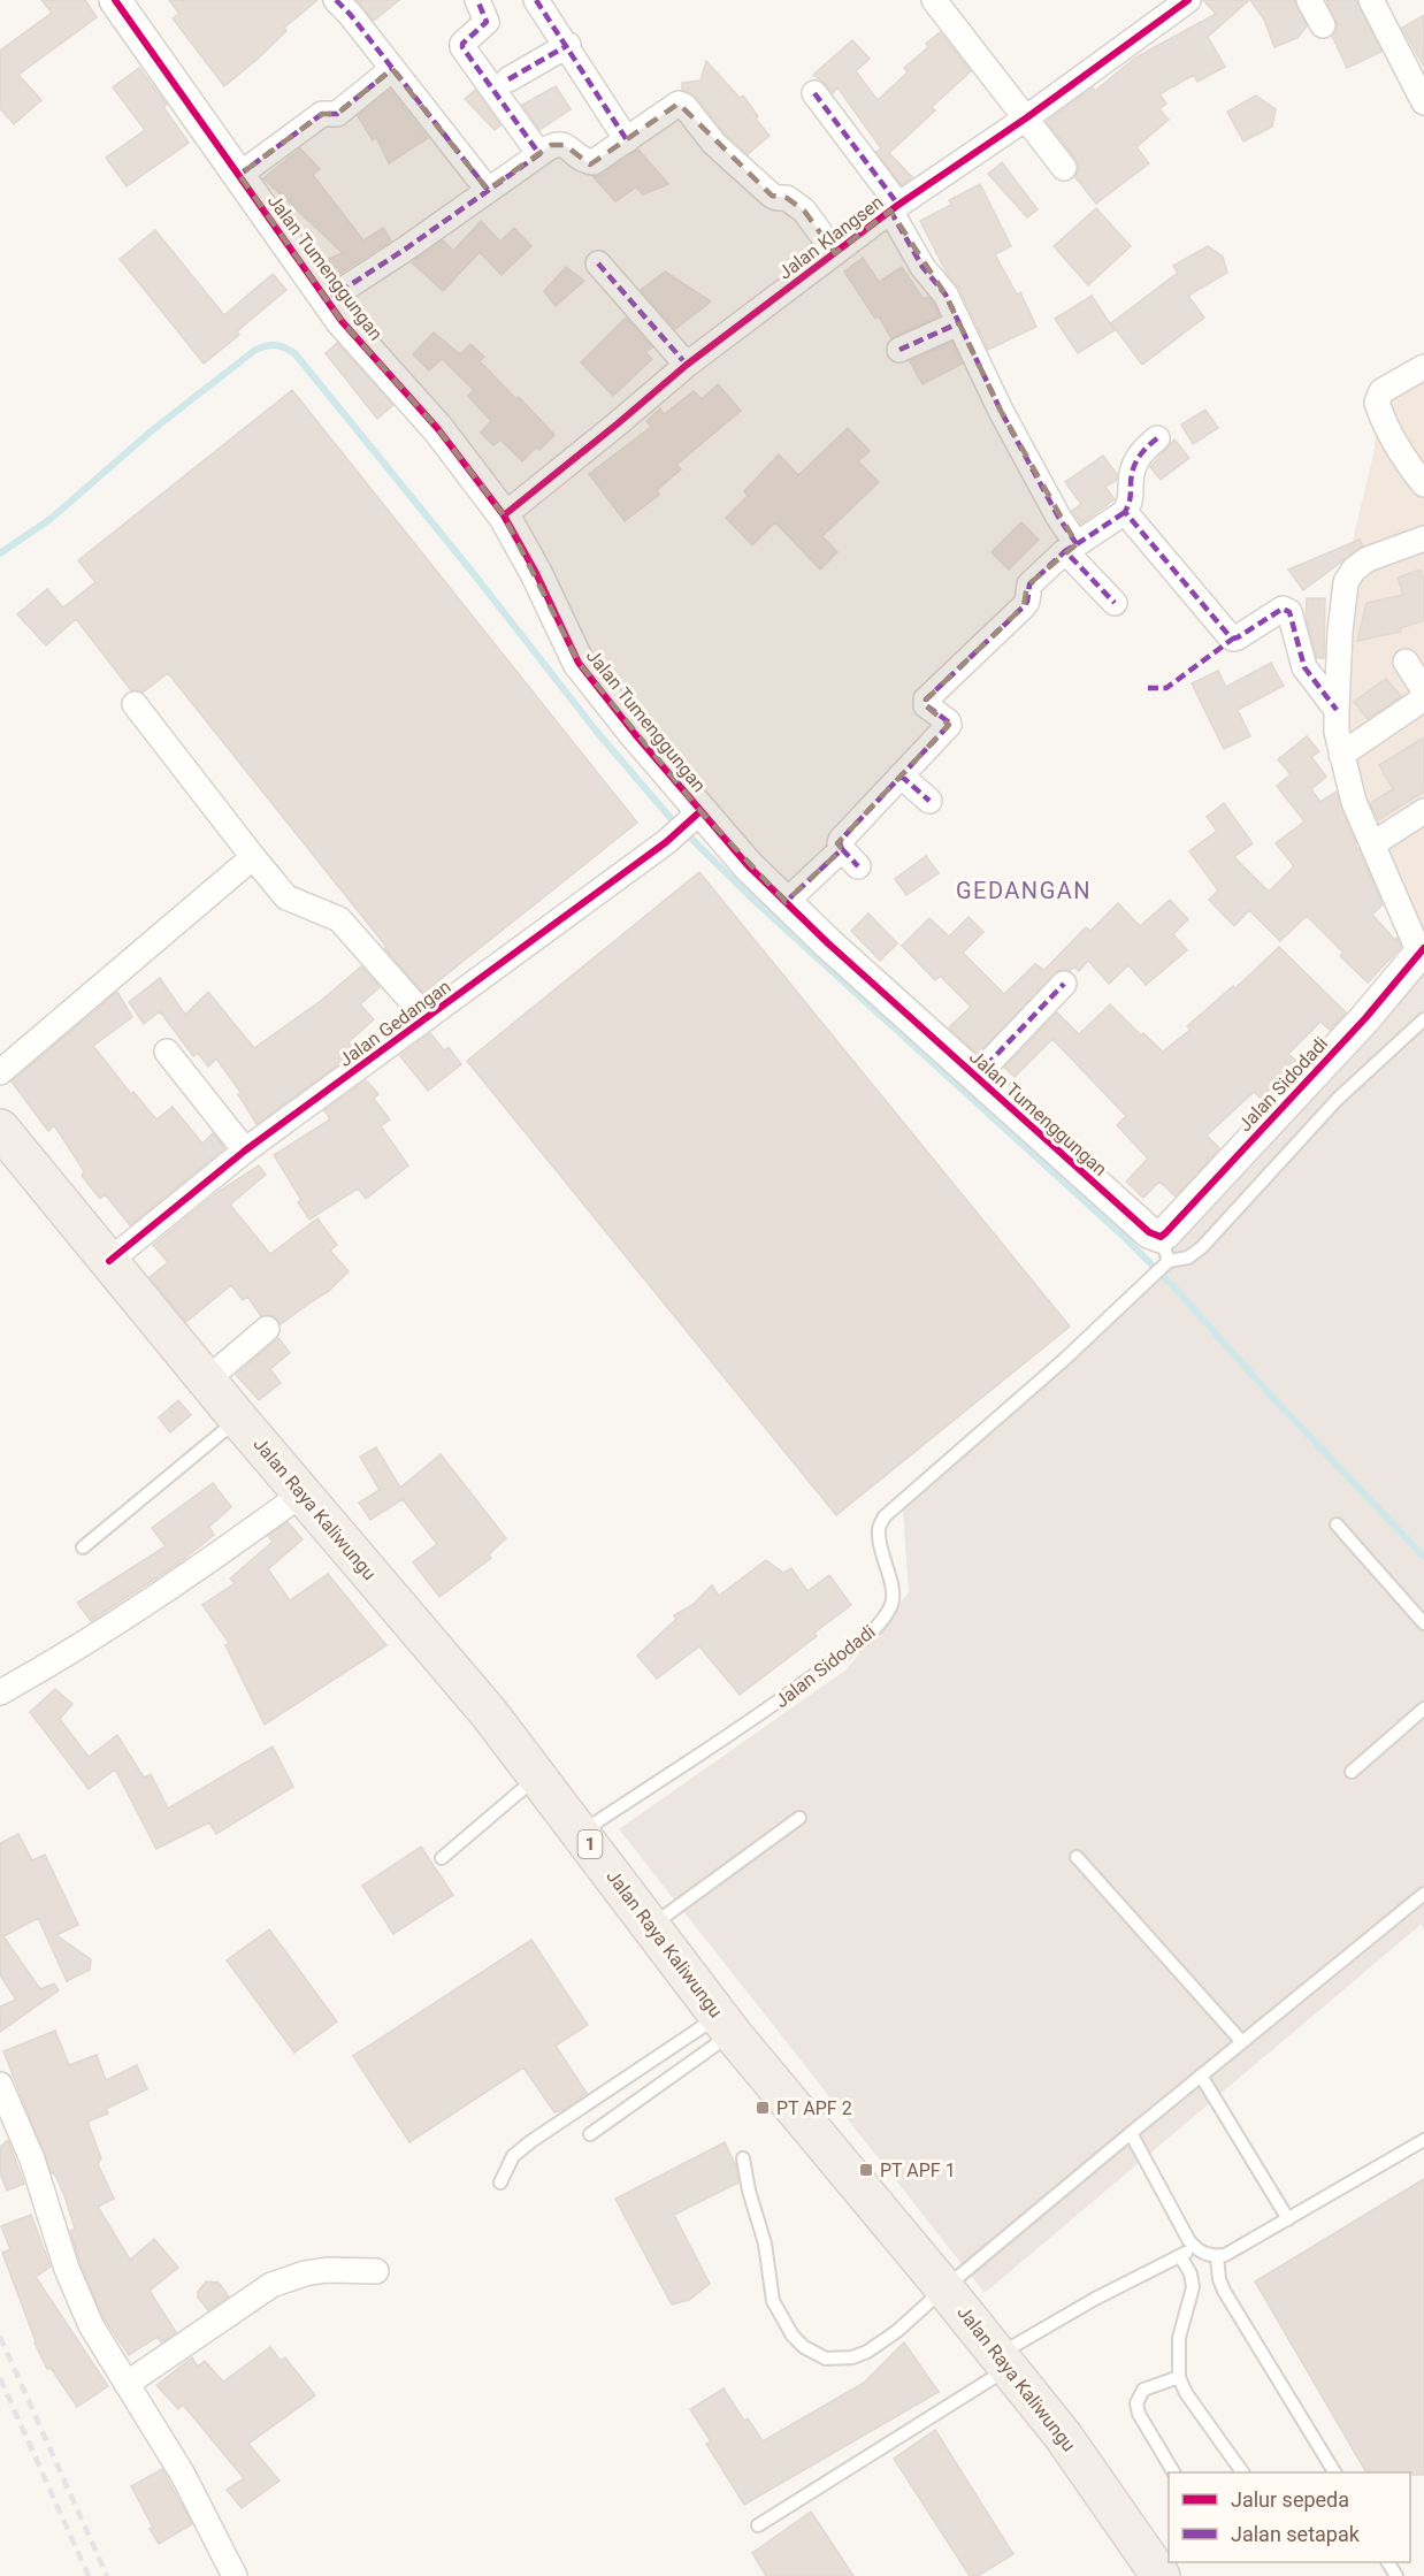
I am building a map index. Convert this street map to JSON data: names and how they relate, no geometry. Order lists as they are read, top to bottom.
{
  "streets": {
    "main road": ["Jalan Raya Kaliwungu", "1"],
    "street": [
      "Jalan Klangsen",
      "Jalan Tumenggungan",
      "Jalan Gedangan",
      "Jalan Sidodadi"
    ]
  },
  "crossings": [
    ["Jalan Klangsen", "Jalan Tumenggungan"],
    ["Jalan Tumenggungan", "Jalan Gedangan"],
    ["Jalan Tumenggungan", "Jalan Sidodadi"],
    ["Jalan Gedangan", "Jalan Raya Kaliwungu"],
    ["Jalan Sidodadi", "Jalan Raya Kaliwungu"]
  ],
  "districts": ["GEDANGAN"],
  "places": {
    "transit": ["PT APF 2", "PT APF 1"]
  },
  "legend": ["Jalur sepeda", "Jalan setapak"]
}
